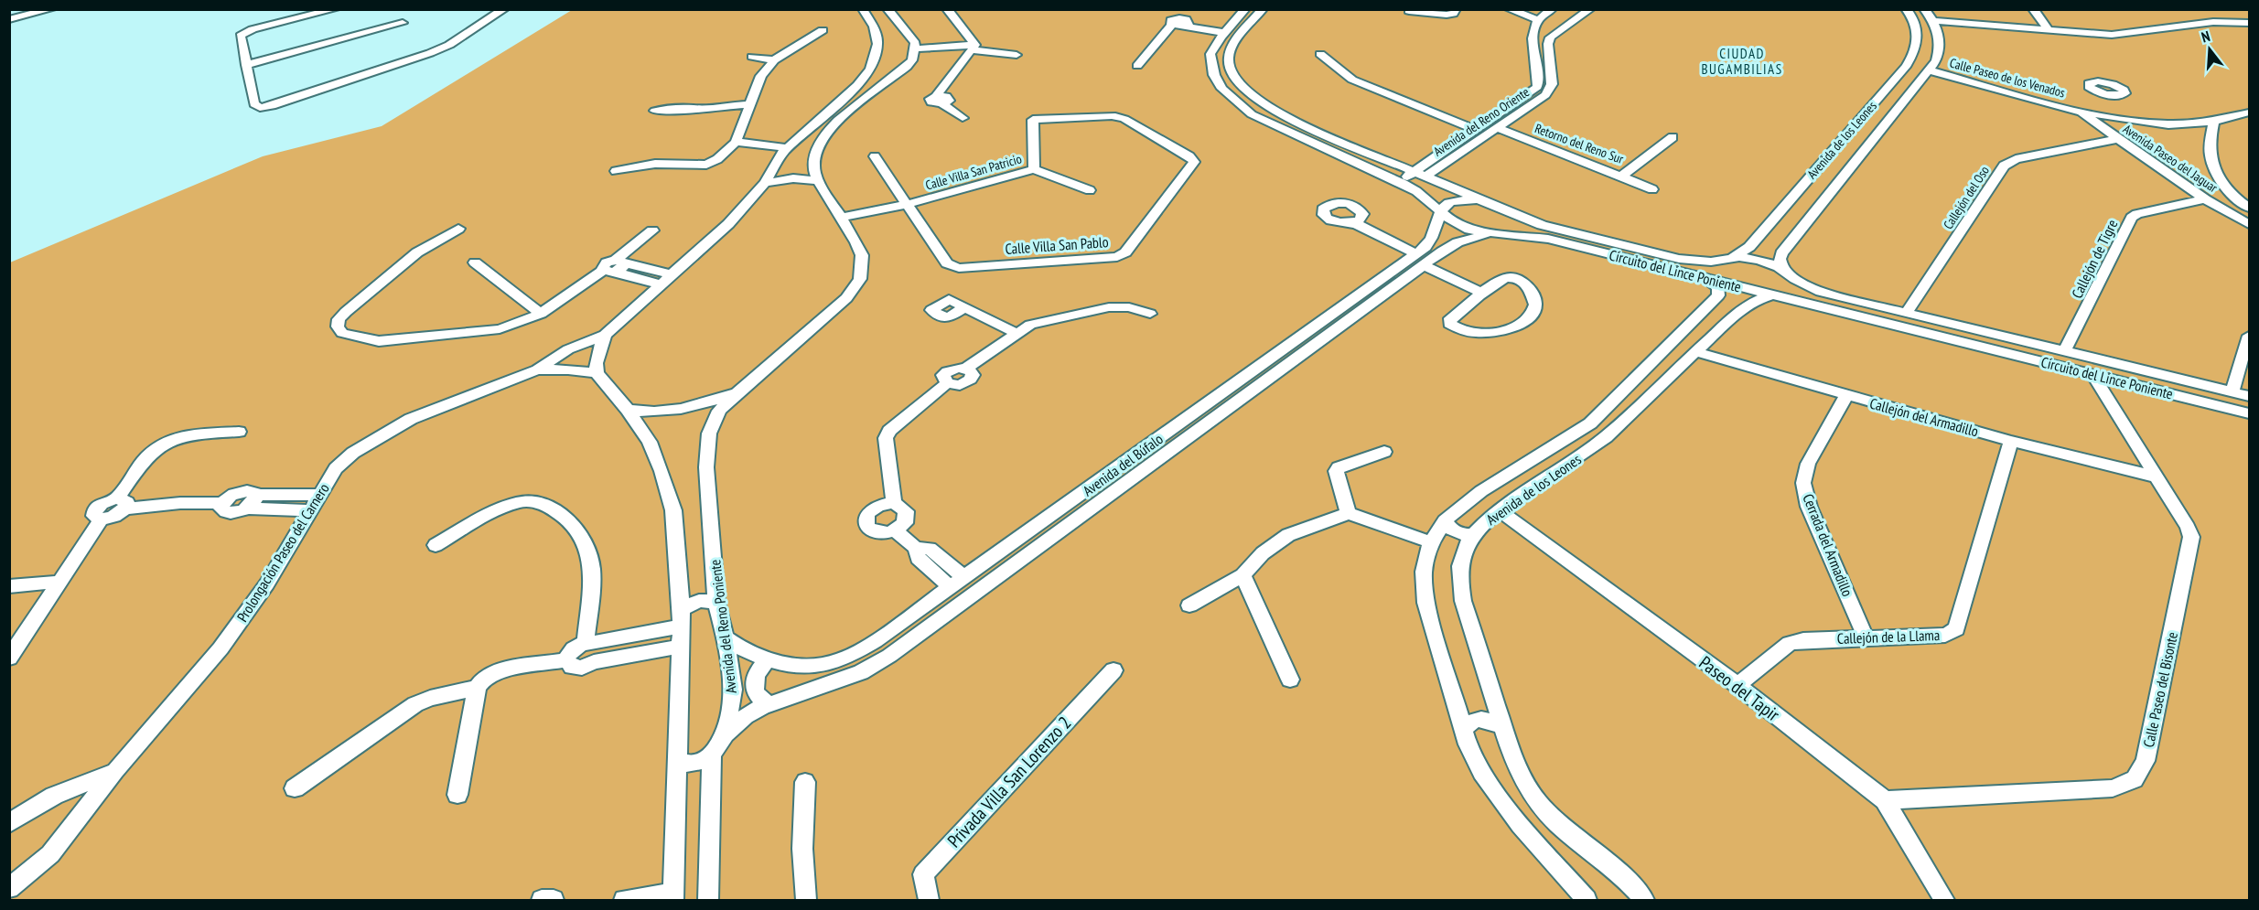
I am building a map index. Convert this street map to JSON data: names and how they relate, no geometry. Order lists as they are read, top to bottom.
{
  "streets": {
    "street": [
      "Calle Paseo de los Venados",
      "Avenida del Reno Oriente",
      "Avenida de los Leones",
      "Retorno del Reno Sur",
      "Avenida Paseo del Jaguar",
      "Calle Villa San Patricio",
      "Callejón del Oso",
      "Calle Villa San Pablo",
      "Callejón de Tigre",
      "Circuito del Lince Poniente",
      "Callejón del Armadillo",
      "Avenida del Búfalo",
      "Cerrada del Armadillo",
      "Prolongación Paseo del Carnero",
      "Avenida del Reno Poniente",
      "Callejón de la Llama",
      "Paseo del Tapir",
      "Calle Paseo del Bisonte",
      "Privada Villa San Lorenzo 2"
    ]
  },
  "crossings": [
    ["Calle Paseo de los Venados", "Avenida de los Leones"],
    ["Calle Paseo de los Venados", "Avenida Paseo del Jaguar"],
    ["Avenida del Reno Oriente", "Retorno del Reno Sur"],
    ["Avenida del Reno Oriente", "Circuito del Lince Poniente"],
    ["Avenida de los Leones", "Circuito del Lince Poniente"],
    ["Avenida de los Leones", "Callejón del Armadillo"],
    ["Avenida de los Leones", "Paseo del Tapir"],
    ["Avenida Paseo del Jaguar", "Callejón del Oso"],
    ["Avenida Paseo del Jaguar", "Callejón de Tigre"],
    ["Calle Villa San Patricio", "Calle Villa San Pablo"],
    ["Calle Villa San Patricio", "Avenida del Reno Poniente"],
    ["Callejón del Oso", "Circuito del Lince Poniente"],
    ["Callejón de Tigre", "Circuito del Lince Poniente"],
    ["Circuito del Lince Poniente", "Avenida del Búfalo"],
    ["Circuito del Lince Poniente", "Calle Paseo del Bisonte"],
    ["Callejón del Armadillo", "Cerrada del Armadillo"],
    ["Callejón del Armadillo", "Callejón de la Llama"],
    ["Callejón del Armadillo", "Calle Paseo del Bisonte"],
    ["Avenida del Búfalo", "Avenida del Reno Poniente"],
    ["Cerrada del Armadillo", "Callejón de la Llama"],
    ["Callejón de la Llama", "Paseo del Tapir"],
    ["Paseo del Tapir", "Calle Paseo del Bisonte"]
  ],
  "districts": ["CIUDAD BUGAMBILIAS"],
  "north": "top"
}
